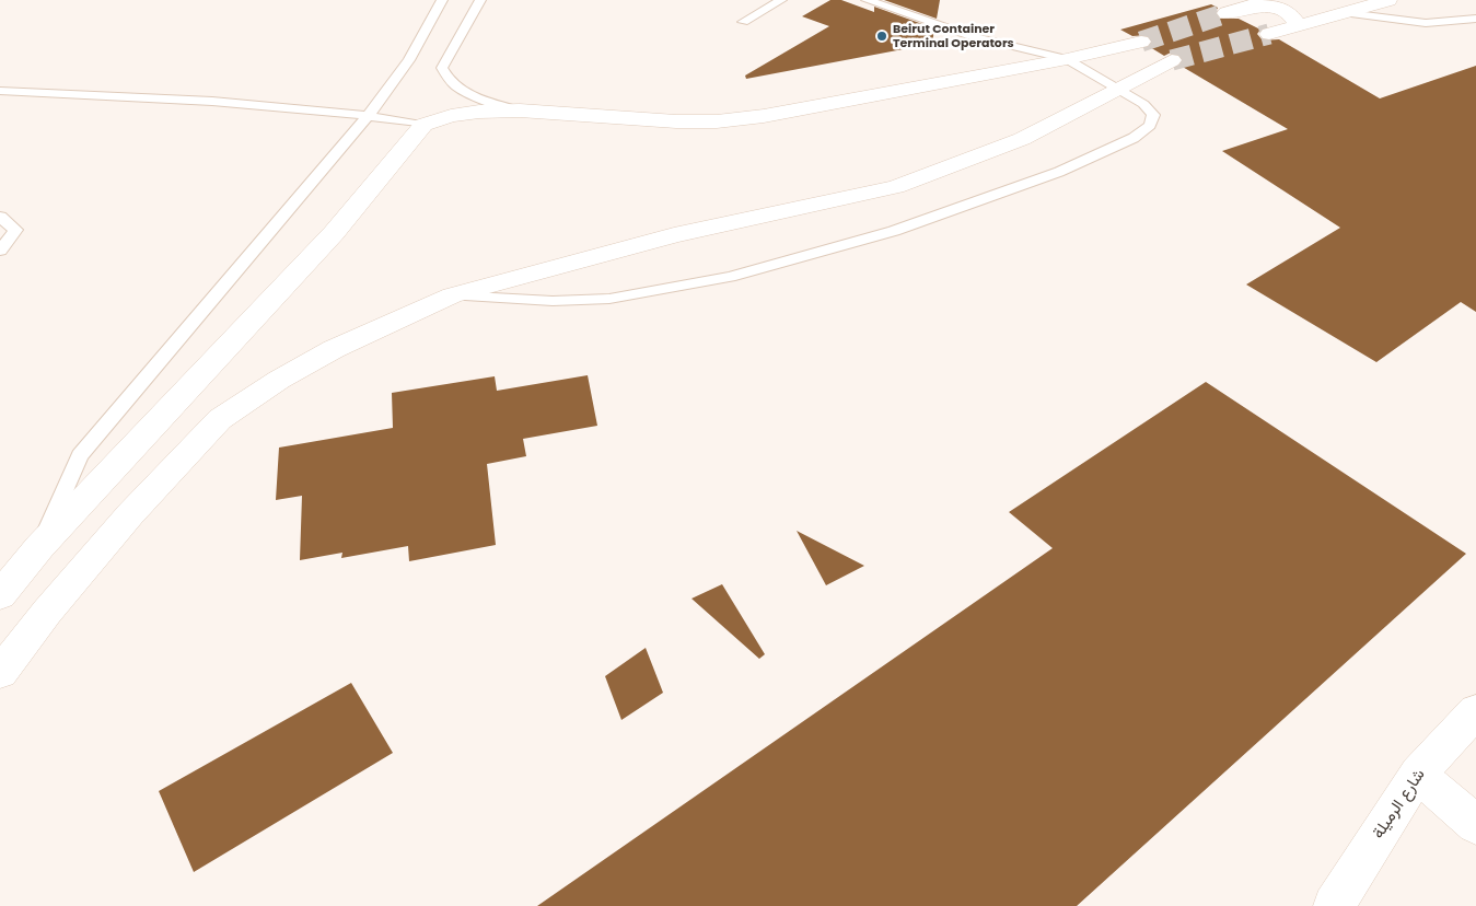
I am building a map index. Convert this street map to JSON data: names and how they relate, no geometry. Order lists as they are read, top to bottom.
{
  "streets": {
    "street": ["شارع الرميلة"]
  },
  "places": ["Beirut Container Terminal Operators"]
}
